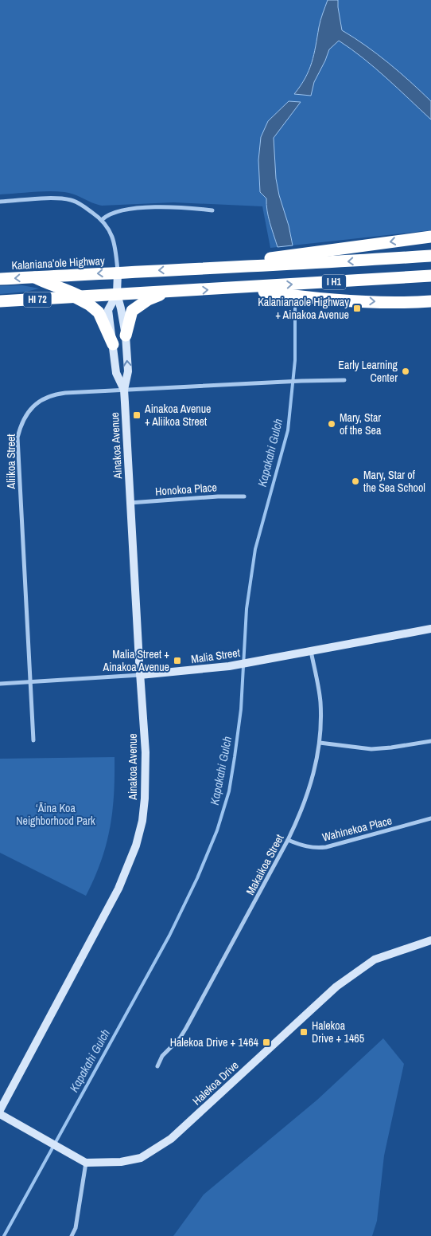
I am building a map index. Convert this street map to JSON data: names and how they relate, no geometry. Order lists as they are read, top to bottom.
{
  "streets": {
    "highway": ["Kalaniana’ole Highway", "I H1", "HI 72"],
    "street": [
      "Ainakoa Avenue",
      "Aliikoa Street",
      "Honokoa Place",
      "Malia Street",
      "Wahinekoa Place",
      "Makaikoa Street",
      "Halekoa Drive"
    ]
  },
  "crossings": [
    ["Kalaniana’ole Highway", "I H1"],
    ["Kalaniana’ole Highway", "Ainakoa Avenue"],
    ["I H1", "HI 72"],
    ["I H1", "Ainakoa Avenue"],
    ["HI 72", "Ainakoa Avenue"],
    ["Ainakoa Avenue", "Aliikoa Street"],
    ["Ainakoa Avenue", "Honokoa Place"],
    ["Ainakoa Avenue", "Malia Street"],
    ["Aliikoa Street", "Malia Street"],
    ["Malia Street", "Makaikoa Street"],
    ["Wahinekoa Place", "Makaikoa Street"]
  ],
  "water": ["Kapakahi Gulch"],
  "parks": ["‘Āina Koa Neighborhood Park"],
  "places": {
    "transit": [
      "Kalanianaole Highway + Ainakoa Avenue",
      "Ainakoa Avenue + Aliikoa Street",
      "Malia Street + Ainakoa Avenue",
      "Halekoa Drive + 1465",
      "Halekoa Drive + 1464"
    ],
    "other": ["Early Learning Center", "Mary, Star of the Sea", "Mary, Star of the Sea School"]
  }
}
